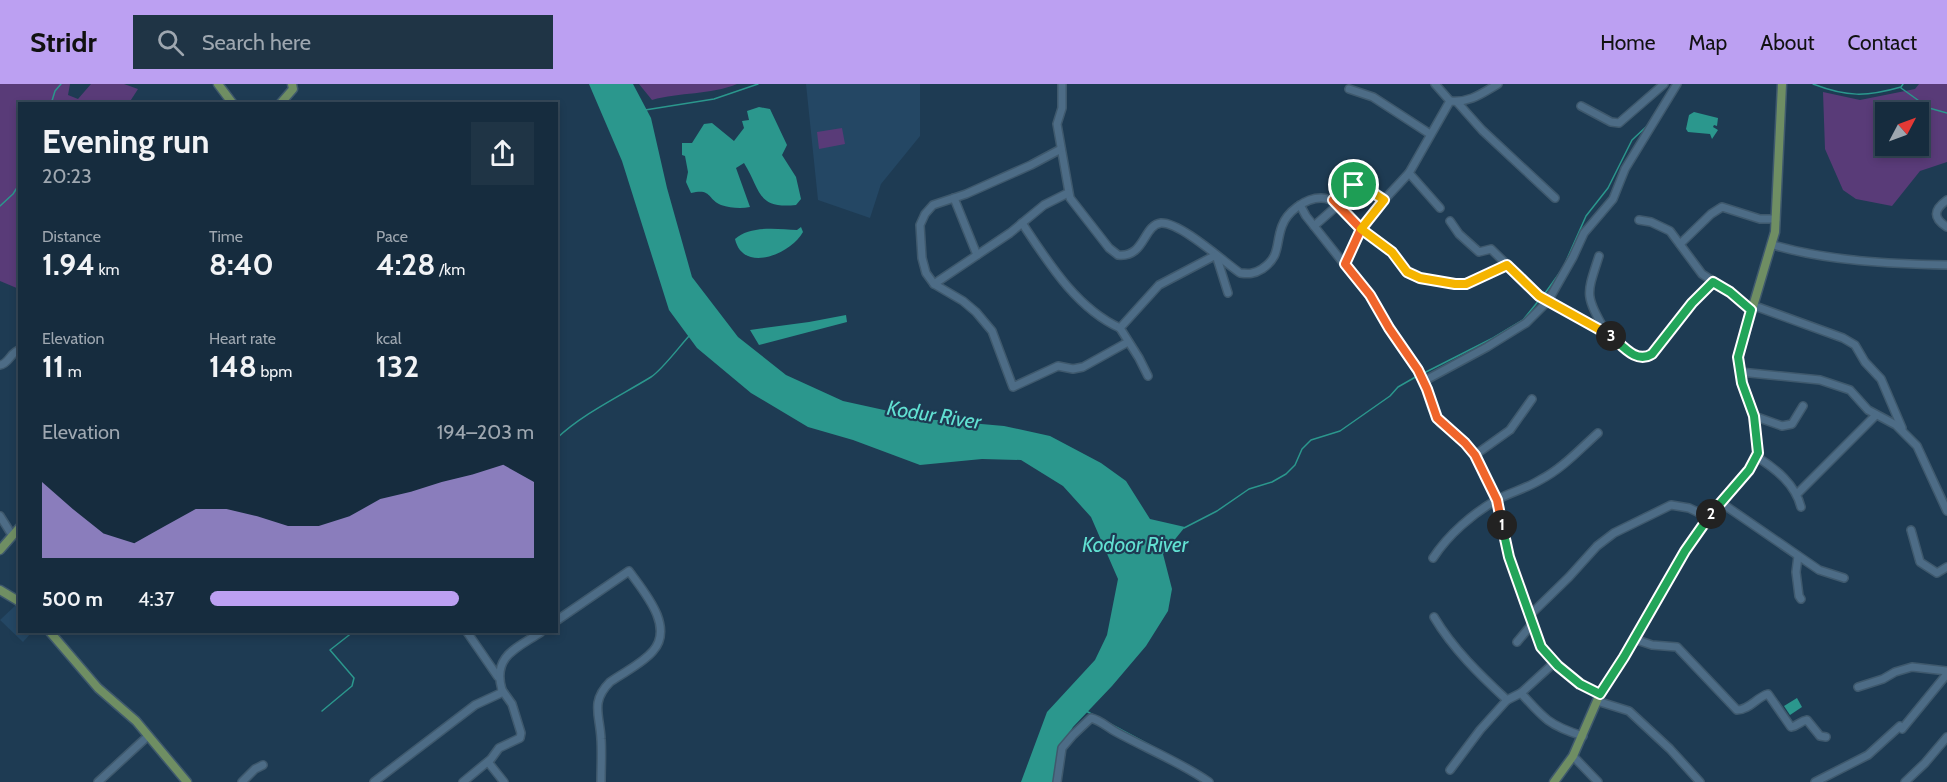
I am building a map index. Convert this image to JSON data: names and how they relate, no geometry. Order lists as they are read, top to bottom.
{
  "water": ["Kodur River", "Kodoor River"],
  "north": "top right",
  "page": {
    "header": "Stridr",
    "search": "Search here",
    "nav": [
      "Home",
      "Map",
      "About",
      "Contact"
    ],
    "heading": ["Evening run", "20:23"],
    "stats": [
      ["Distance", "1.94 km"],
      ["Time", "8:40"],
      ["Pace", "4:28 /km"],
      ["Elevation", "11 m"],
      ["Heart rate", "148 bpm"],
      ["kcal", "132"]
    ],
    "pins": ["3", "2", "1"],
    "chart": ["Elevation", "194–203 m"],
    "list": [
      {
        "name": "500 m",
        "note": "4:37"
      }
    ]
  }
}
